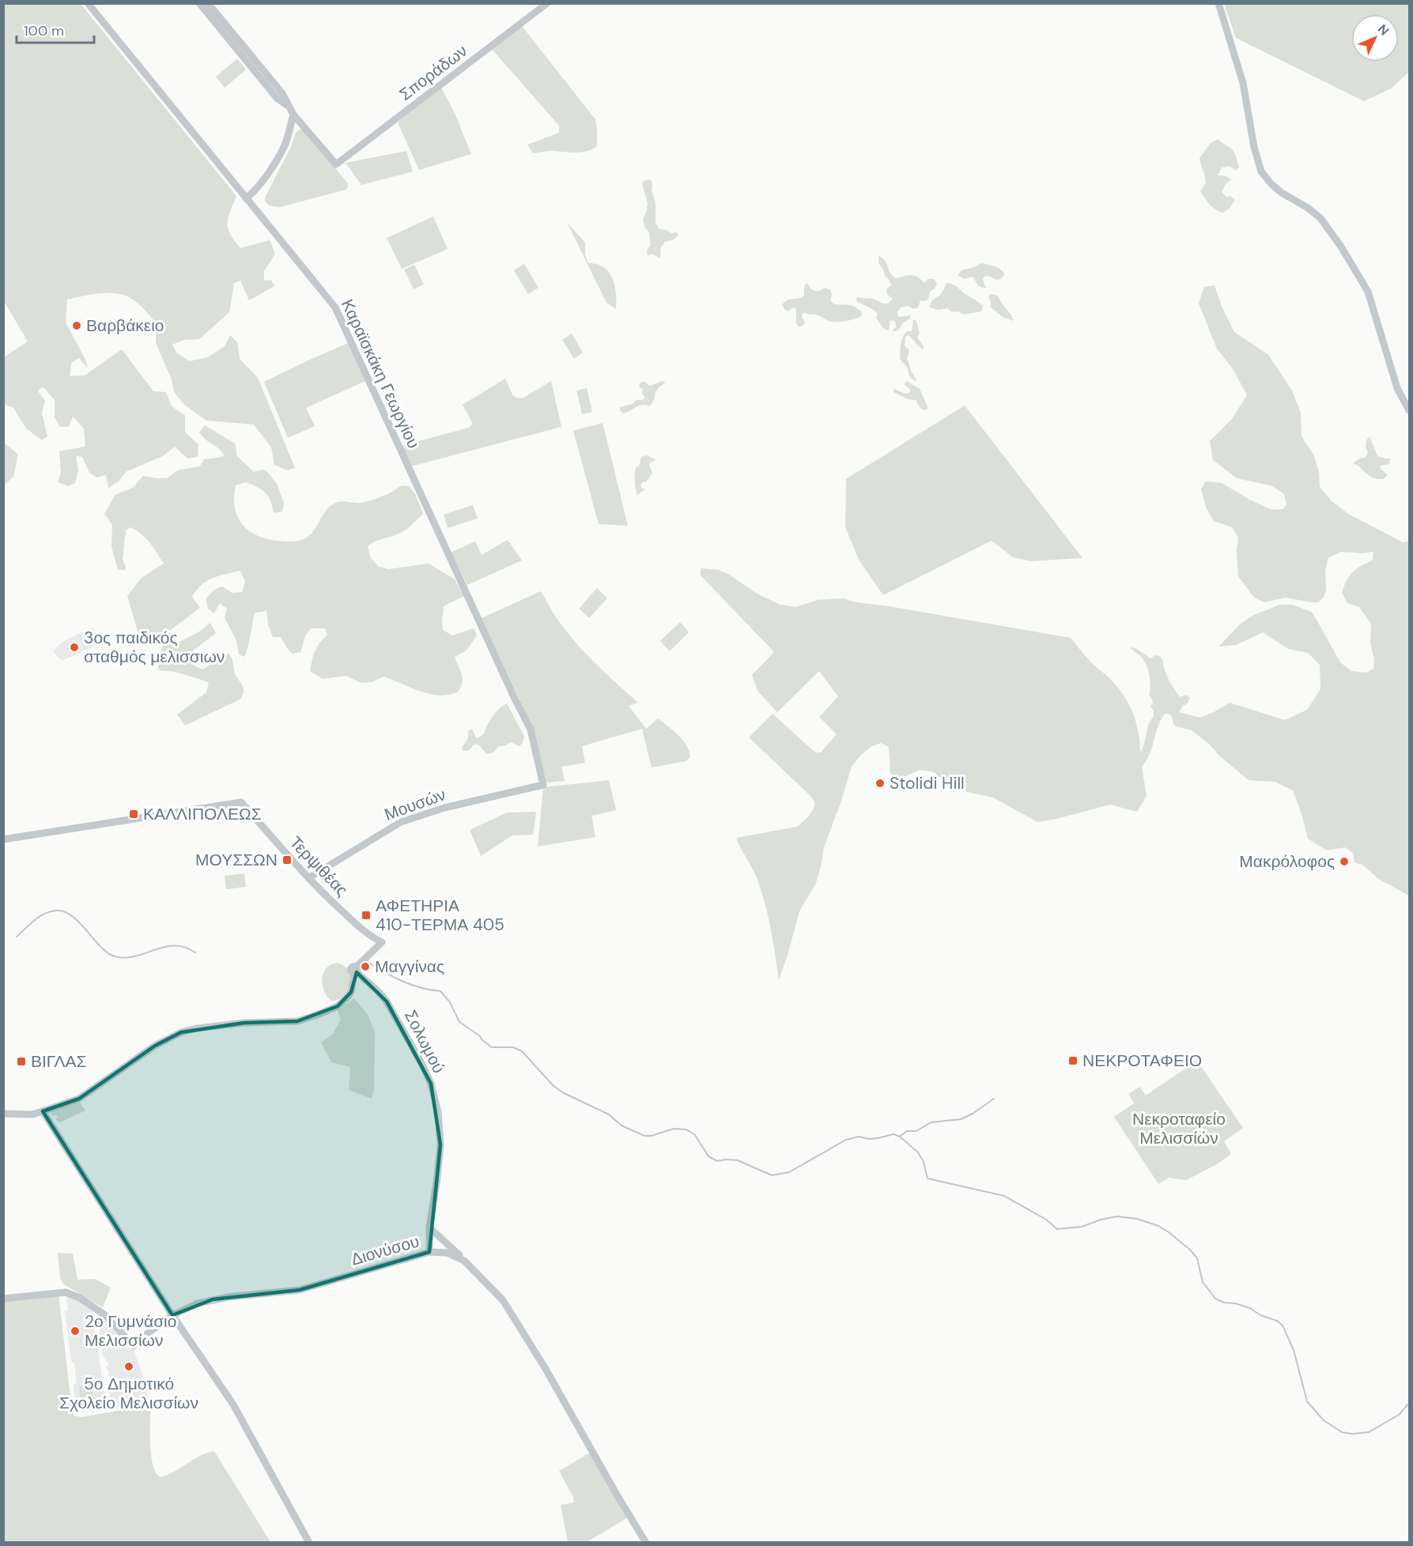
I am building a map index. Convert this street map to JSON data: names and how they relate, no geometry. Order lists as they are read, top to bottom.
{
  "streets": {
    "street": [
      "Σποράδων",
      "Καραϊσκάκη Γεωργίου",
      "Μουσών",
      "Τερψιθέας",
      "Σολωμού",
      "Διονύσου"
    ]
  },
  "crossings": [
    ["Καραϊσκάκη Γεωργίου", "Μουσών"],
    ["Μουσών", "Τερψιθέας"],
    ["Τερψιθέας", "Σολωμού"],
    ["Σολωμού", "Διονύσου"]
  ],
  "parks": ["Νεκροταφείο Μελισσίών"],
  "places": {
    "other": [
      "Βαρβάκειο",
      "3ος παιδικός σταθμός μελισσιων",
      "Stolidi Hill",
      "Μακρόλοφος",
      "Μαγγίνας",
      "2ο Γυμνάσιο Μελισσίων",
      "5ο Δημοτικό Σχολείο Μελισσίων"
    ],
    "transit": [
      "ΚΑΛΛΙΠΟΛΕΩΣ",
      "ΜΟΥΣΣΩΝ",
      "ΑΦΕΤΗΡΙΑ 410-ΤΕΡΜΑ 405",
      "ΝΕΚΡΟΤΑΦΕΙΟ",
      "ΒΙΓΛΑΣ"
    ]
  },
  "scale_bar": "100 m",
  "north": "top right"
}
